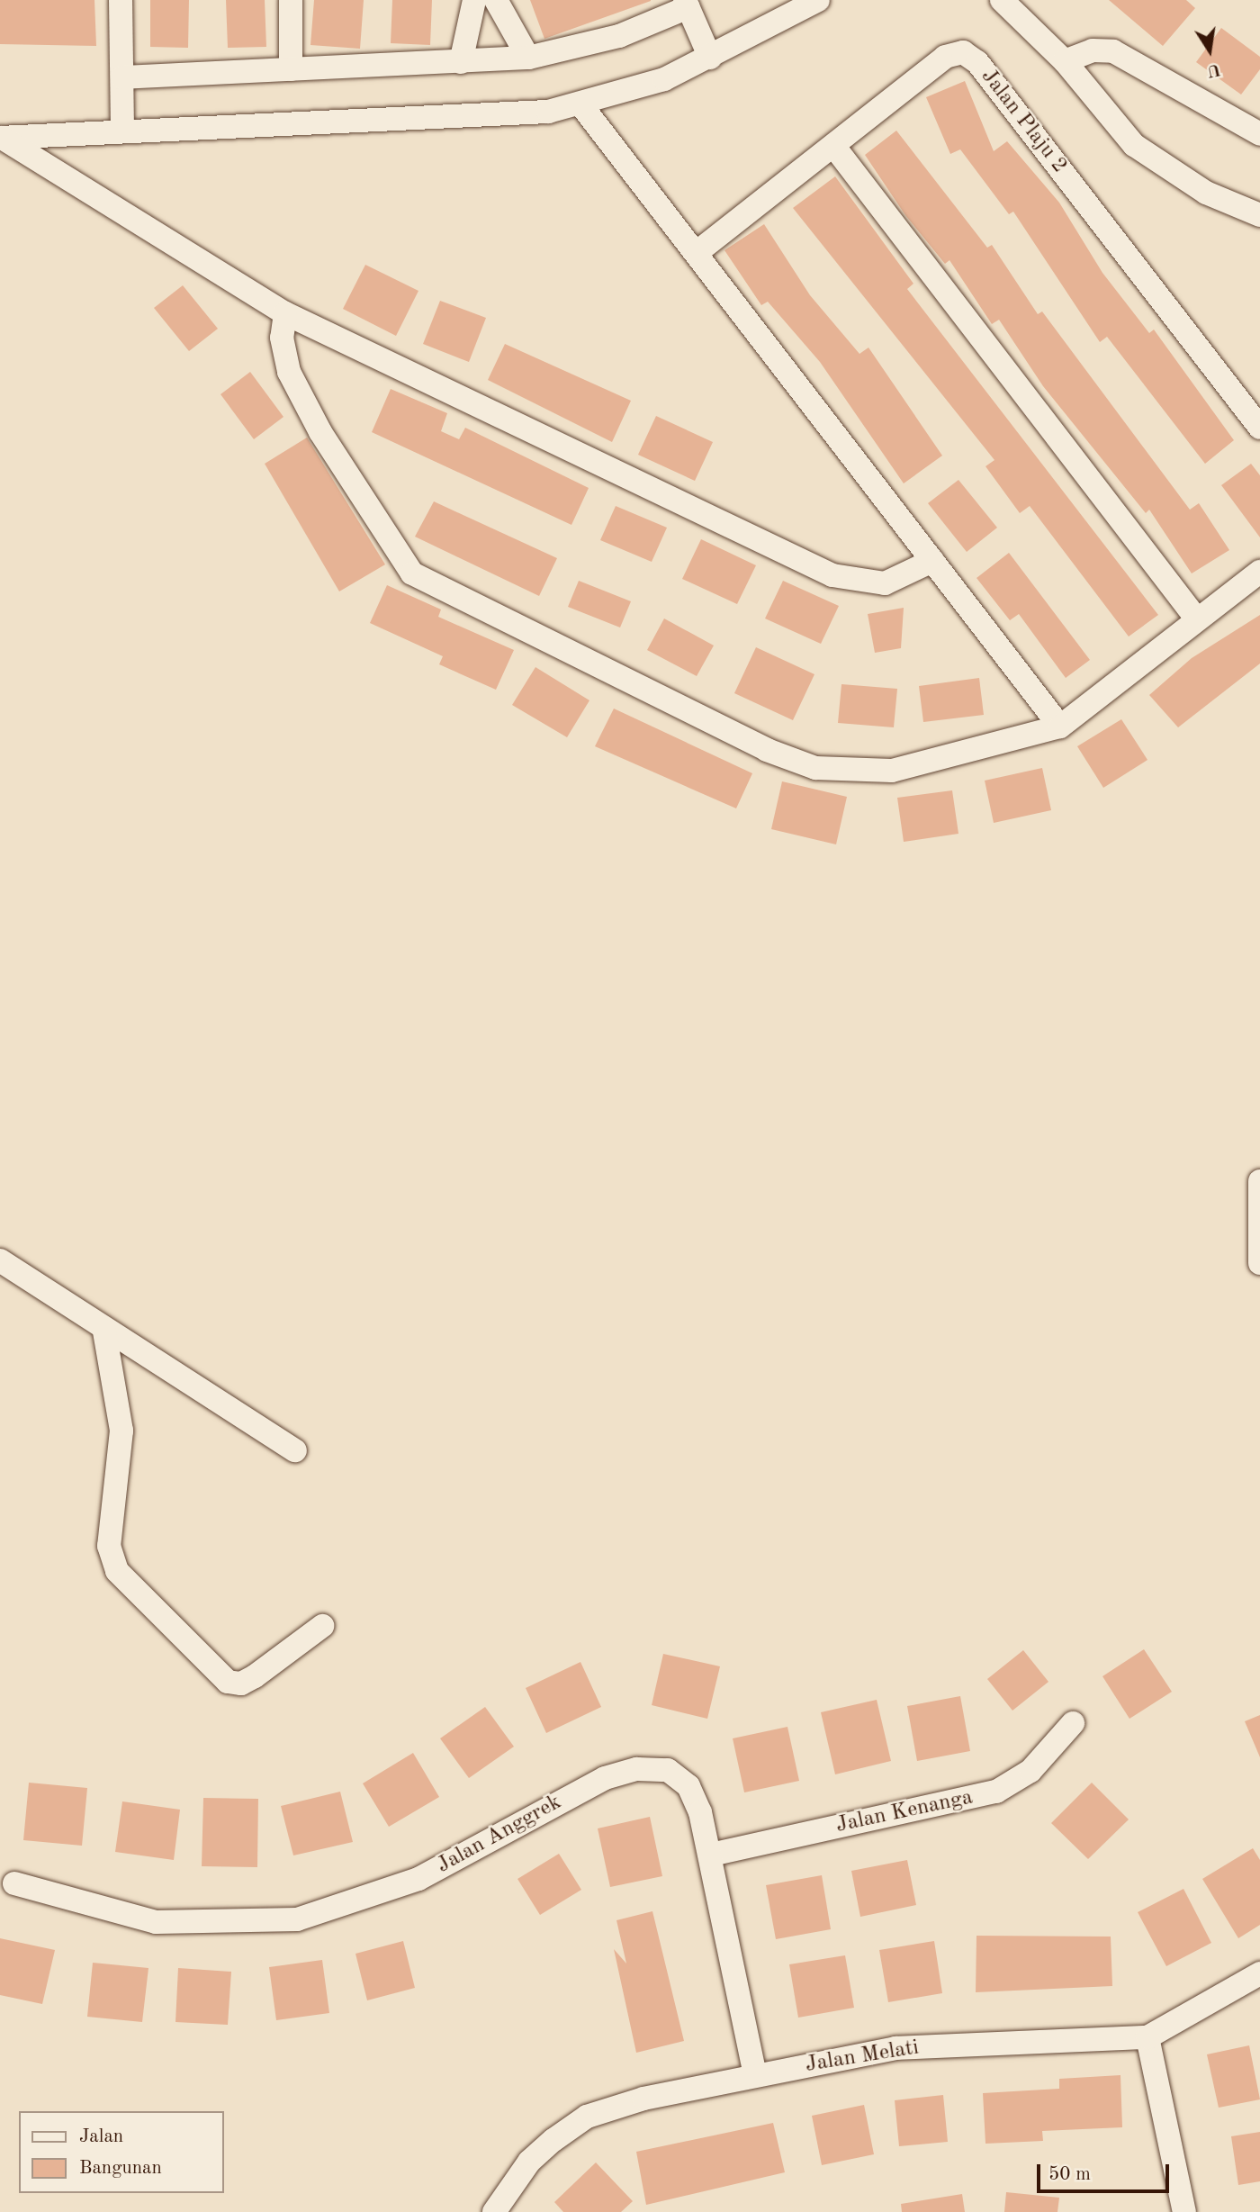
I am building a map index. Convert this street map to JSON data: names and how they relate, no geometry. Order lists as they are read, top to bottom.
{
  "streets": {
    "street": [
      "Jalan Plaju 2",
      "Jalan Kenanga",
      "Jalan Anggrek",
      "Jalan Melati"
    ]
  },
  "crossings": [
    ["Jalan Kenanga", "Jalan Anggrek"],
    ["Jalan Anggrek", "Jalan Melati"]
  ],
  "legend": ["Jalan", "Bangunan"],
  "scale_bar": "50 m",
  "north": "bottom"
}
